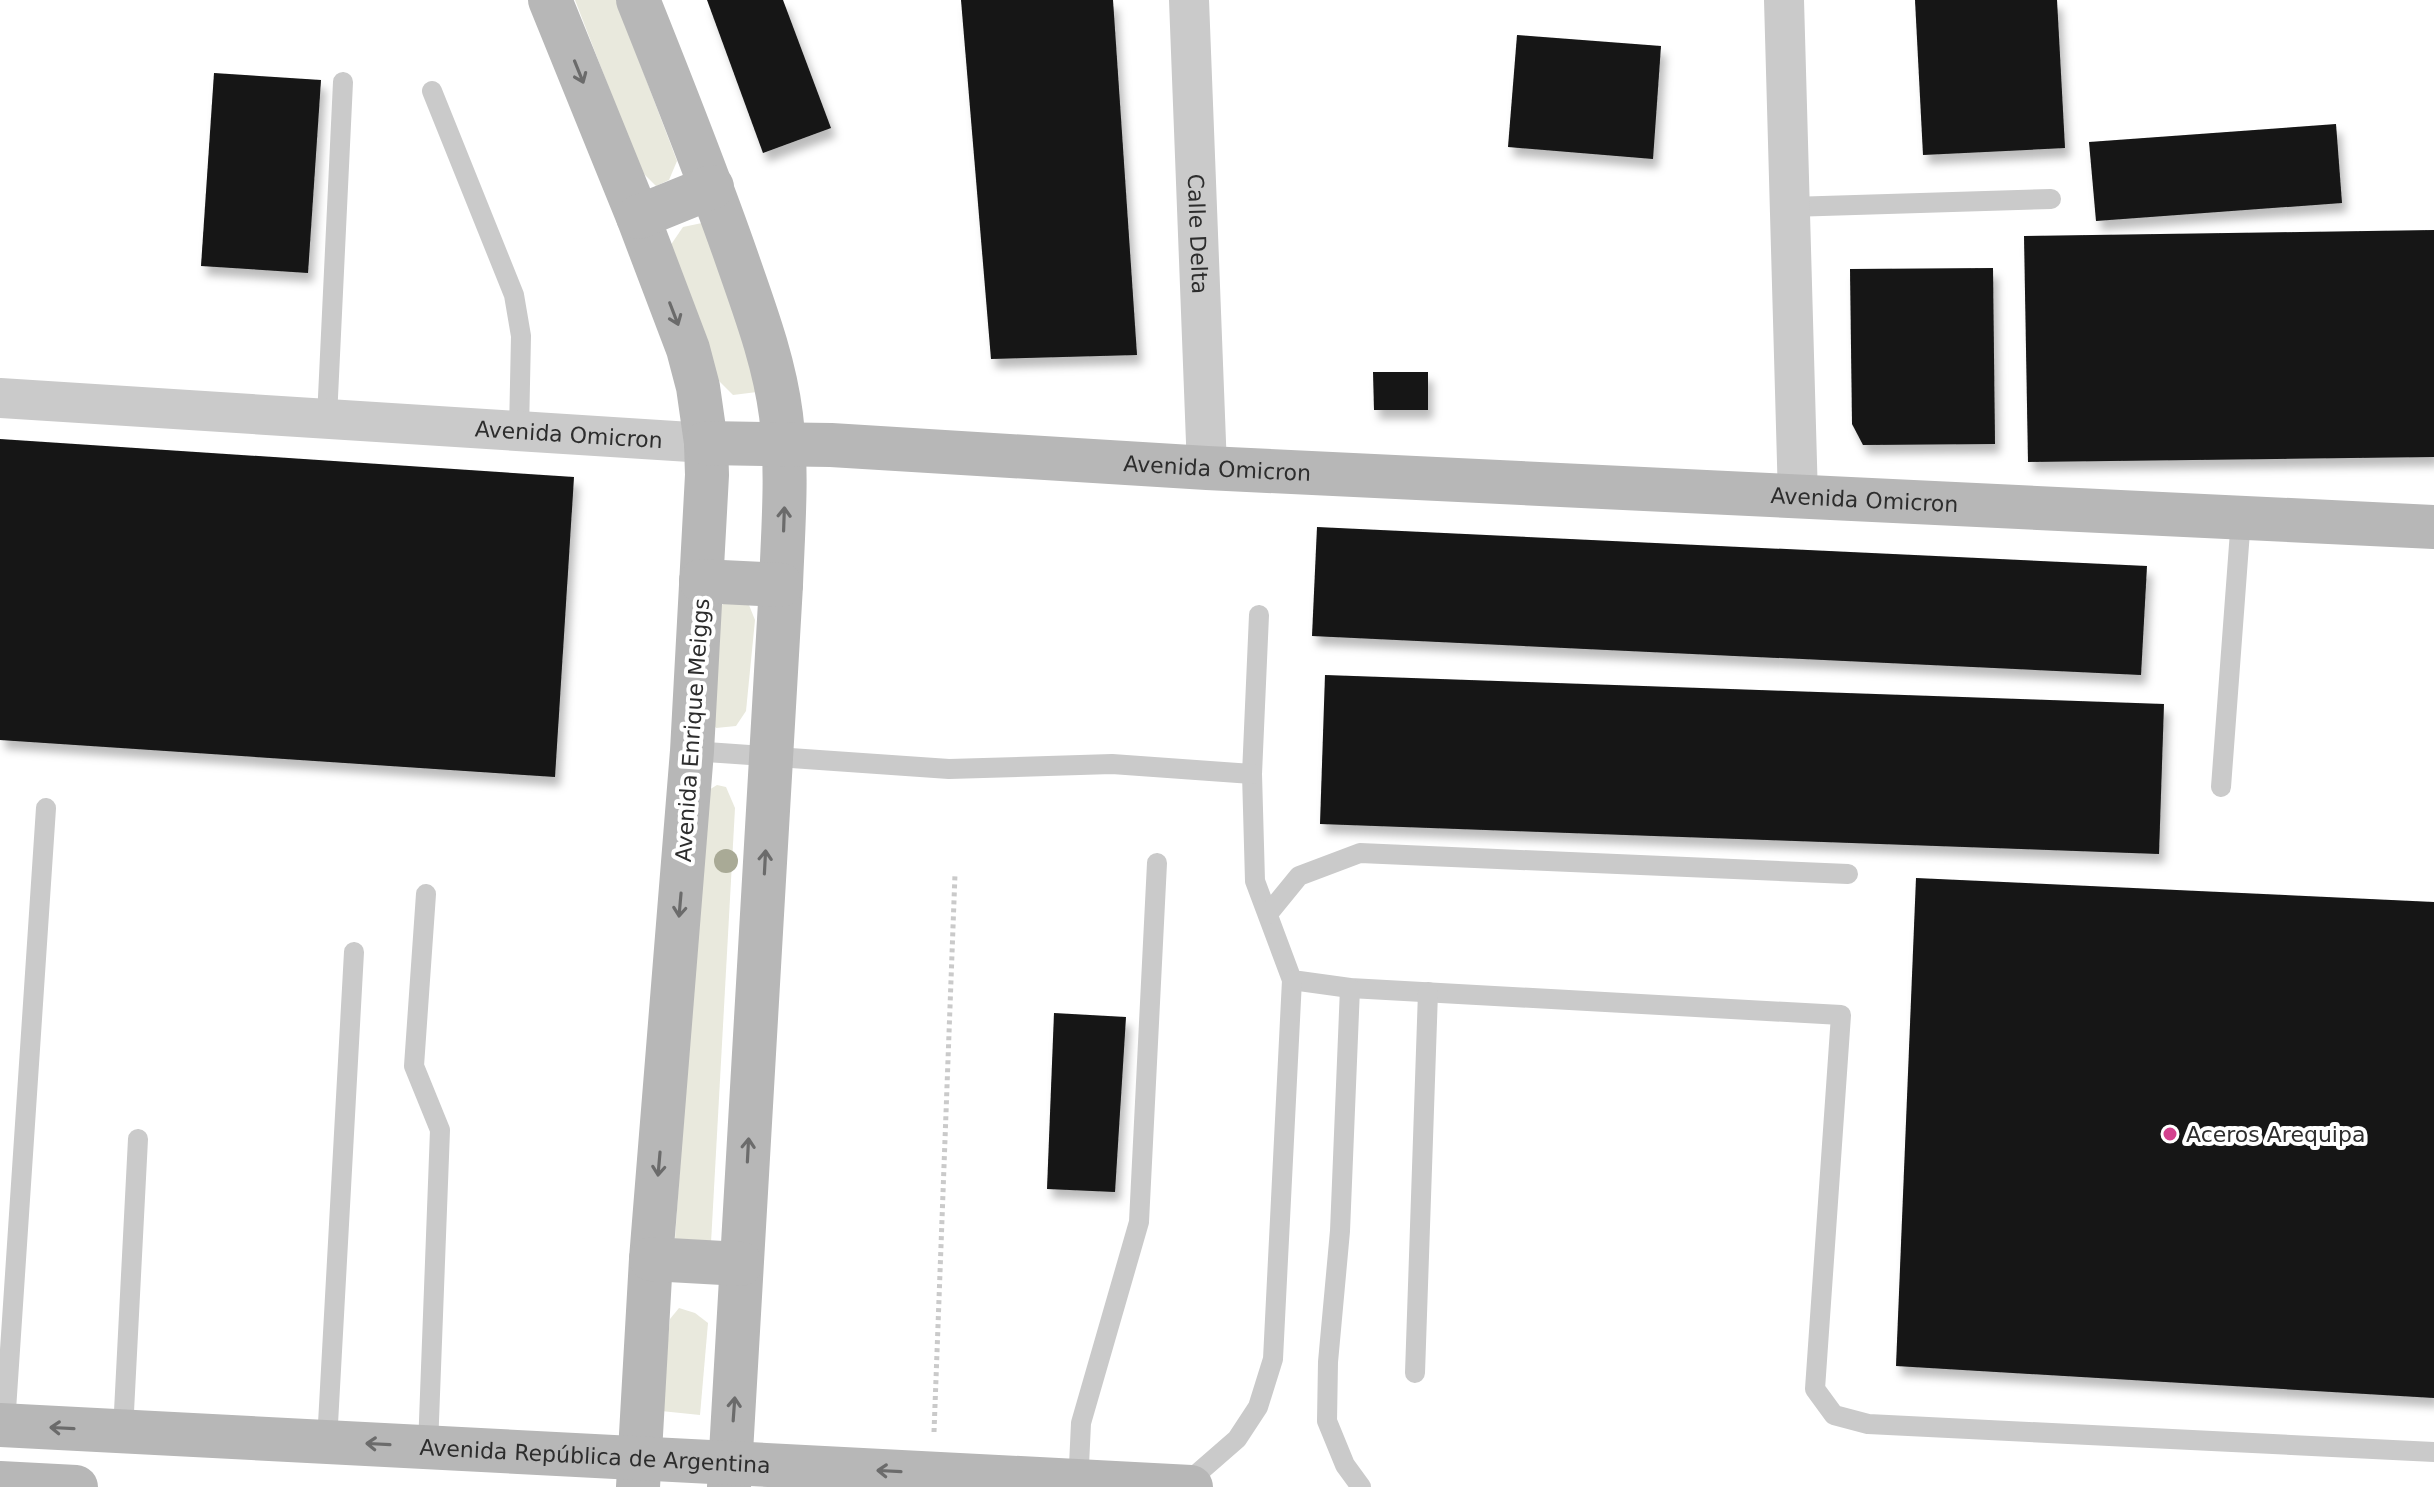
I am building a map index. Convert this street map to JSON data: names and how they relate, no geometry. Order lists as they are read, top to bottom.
{
  "streets": {
    "main road": ["Avenida Omicron", "Avenida Enrique Meiggs", "Avenida República de Argentina"],
    "street": ["Calle Delta"]
  },
  "crossings": [
    ["Calle Delta", "Avenida Omicron"],
    ["Avenida Omicron", "Avenida Enrique Meiggs"],
    ["Avenida Enrique Meiggs", "Avenida República de Argentina"]
  ],
  "one_way": ["Avenida República de Argentina"],
  "places": ["Aceros Arequipa"]
}
